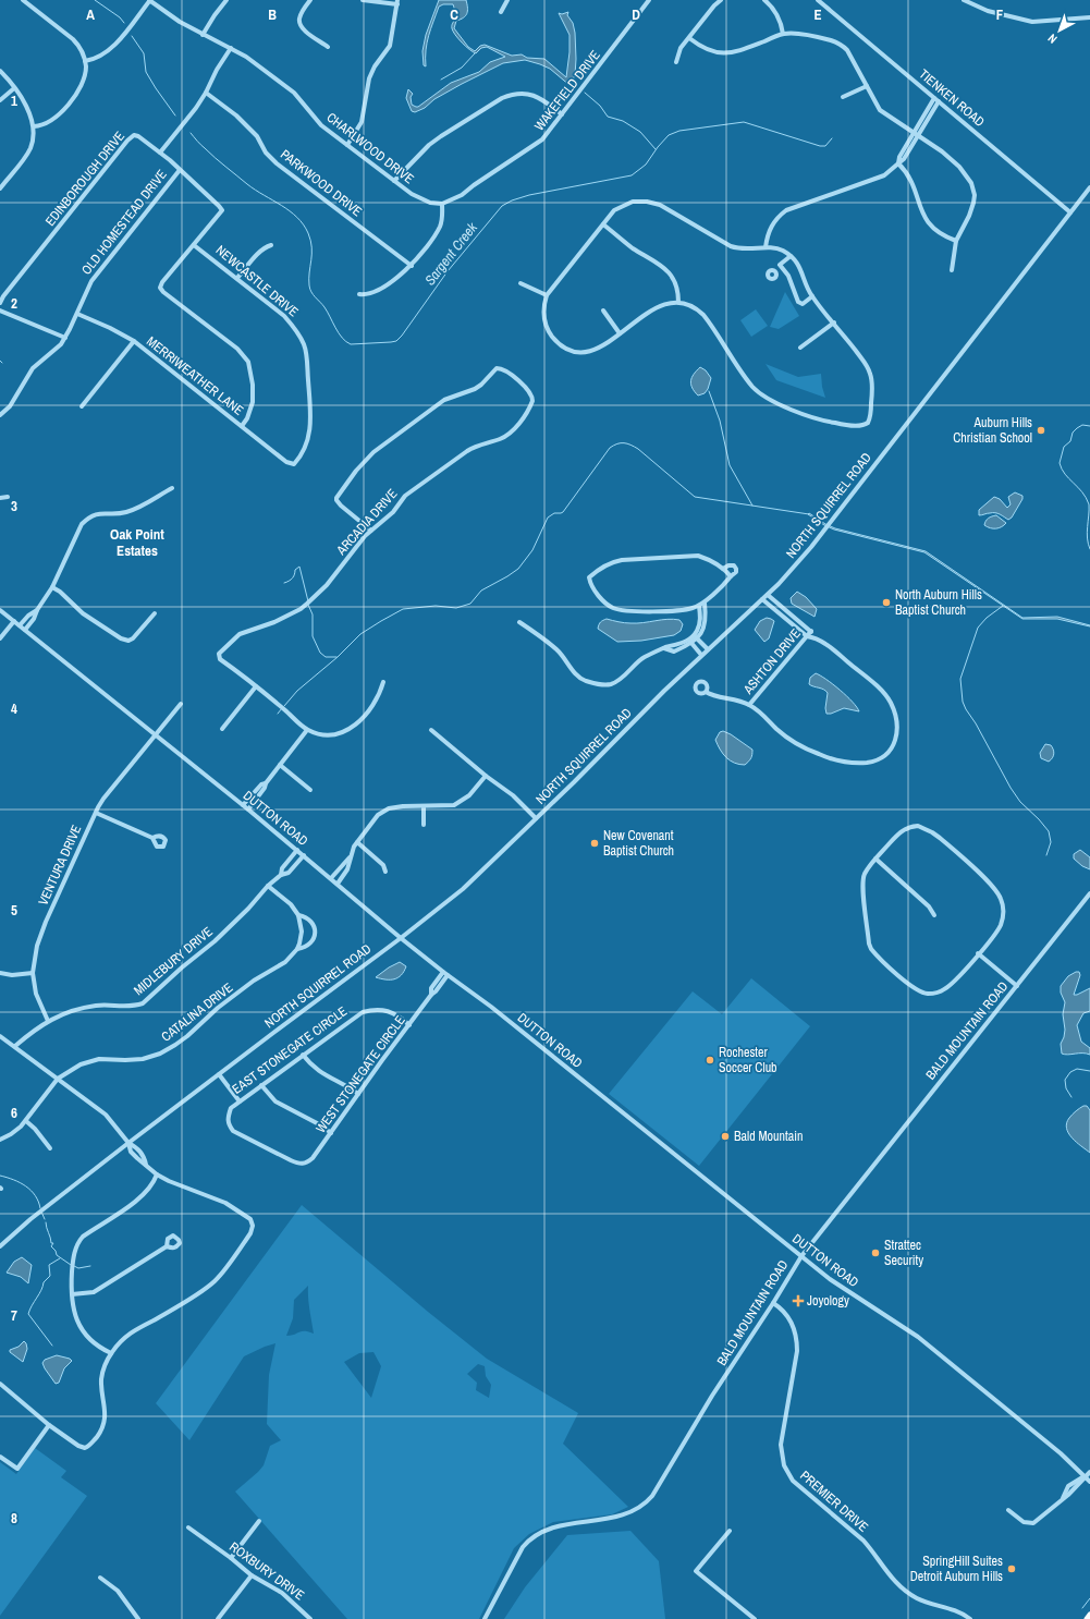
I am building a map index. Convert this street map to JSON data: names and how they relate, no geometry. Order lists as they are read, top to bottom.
{
  "streets": {
    "street": [
      "WAKEFIELD DRIVE",
      "TIENKEN ROAD",
      "CHARLWOOD DRIVE",
      "EDINBOROUGH DRIVE",
      "PARKWOOD DRIVE",
      "OLD HOMESTEAD DRIVE",
      "NEWCASTLE DRIVE",
      "MERRIWEATHER LANE",
      "NORTH SQUIRREL ROAD",
      "ARCADIA DRIVE",
      "ASHTON DRIVE",
      "DUTTON ROAD",
      "VENTURA DRIVE",
      "MIDLEBURY DRIVE",
      "CATALINA DRIVE",
      "BALD MOUNTAIN ROAD",
      "EAST STONEGATE CIRCLE",
      "WEST STONEGATE CIRCLE",
      "PREMIER DRIVE",
      "ROXBURY DRIVE"
    ]
  },
  "crossings": [
    ["WAKEFIELD DRIVE", "CHARLWOOD DRIVE"],
    ["TIENKEN ROAD", "NORTH SQUIRREL ROAD"],
    ["EDINBOROUGH DRIVE", "OLD HOMESTEAD DRIVE"],
    ["EDINBOROUGH DRIVE", "NEWCASTLE DRIVE"],
    ["EDINBOROUGH DRIVE", "MERRIWEATHER LANE"],
    ["OLD HOMESTEAD DRIVE", "MERRIWEATHER LANE"],
    ["NEWCASTLE DRIVE", "MERRIWEATHER LANE"],
    ["NORTH SQUIRREL ROAD", "DUTTON ROAD"],
    ["DUTTON ROAD", "VENTURA DRIVE"],
    ["DUTTON ROAD", "MIDLEBURY DRIVE"],
    ["DUTTON ROAD", "BALD MOUNTAIN ROAD"],
    ["DUTTON ROAD", "WEST STONEGATE CIRCLE"],
    ["VENTURA DRIVE", "MIDLEBURY DRIVE"],
    ["BALD MOUNTAIN ROAD", "PREMIER DRIVE"],
    ["EAST STONEGATE CIRCLE", "WEST STONEGATE CIRCLE"]
  ],
  "districts": ["Oak Point Estates"],
  "water": ["Sargent Creek"],
  "places": {
    "other": [
      "Auburn Hills Christian School",
      "North Auburn Hills Baptist Church",
      "New Covenant Baptist Church",
      "Rochester Soccer Club",
      "Bald Mountain",
      "Strattec Security",
      "SpringHill Suites Detroit Auburn Hills"
    ],
    "health": ["Joyology"]
  },
  "north": "bottom left",
  "grid": {
    "columns": [
      "A",
      "B",
      "C",
      "D",
      "E",
      "F"
    ],
    "rows": [
      "1",
      "2",
      "3",
      "4",
      "5",
      "6",
      "7",
      "8"
    ]
  }
}
